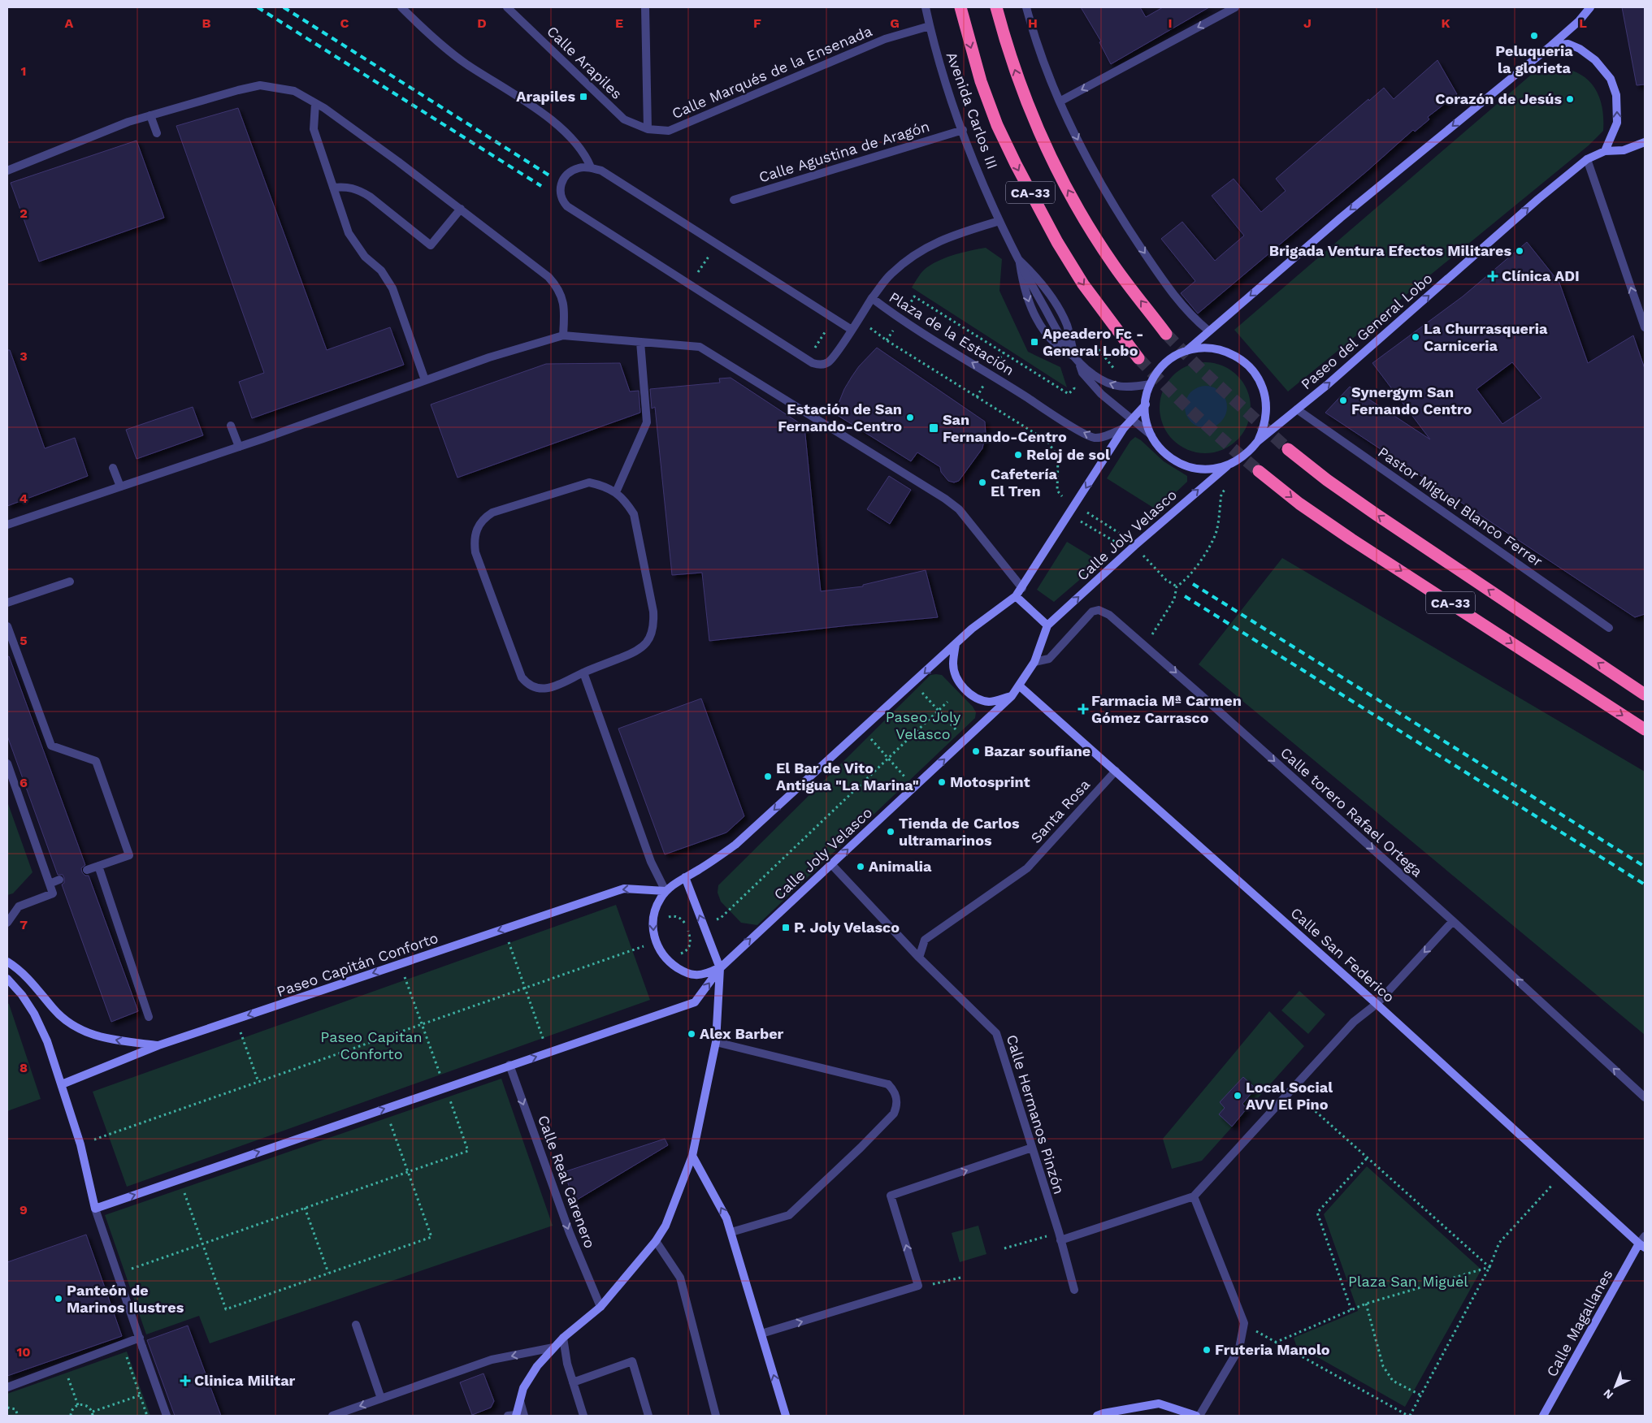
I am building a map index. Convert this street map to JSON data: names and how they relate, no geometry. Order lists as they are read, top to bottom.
{
  "streets": {
    "highway": ["CA-33"],
    "street": [
      "Calle Arapiles",
      "Calle Marqués de la Ensenada",
      "Avenida Carlos III",
      "Calle Agustina de Aragón",
      "Paseo del General Lobo",
      "Plaza de la Estación",
      "Pastor Miguel Blanco Ferrer",
      "Calle Joly Velasco",
      "Santa Rosa",
      "Calle torero Rafael Ortega",
      "Calle San Federico",
      "Paseo Capitán Conforto",
      "Calle Hermanos Pinzón",
      "Calle Real Carenero",
      "Calle Magallanes"
    ]
  },
  "crossings": [
    ["Calle Arapiles", "Calle Marqués de la Ensenada"],
    ["Calle Marqués de la Ensenada", "Avenida Carlos III"],
    ["Avenida Carlos III", "Calle Agustina de Aragón"],
    ["Avenida Carlos III", "Plaza de la Estación"],
    ["Paseo del General Lobo", "Pastor Miguel Blanco Ferrer"],
    ["Paseo del General Lobo", "Calle Joly Velasco"],
    ["Calle Joly Velasco", "Calle torero Rafael Ortega"],
    ["Calle Joly Velasco", "Calle San Federico"],
    ["Calle Joly Velasco", "Calle Hermanos Pinzón"],
    ["Santa Rosa", "Calle San Federico"],
    ["Santa Rosa", "Calle Hermanos Pinzón"],
    ["Calle torero Rafael Ortega", "Calle San Federico"],
    ["Calle San Federico", "Calle Magallanes"]
  ],
  "one_way": [
    "Paseo del General Lobo",
    "Calle Joly Velasco",
    "Paseo Capitán Conforto",
    "Calle Real Carenero"
  ],
  "parks": ["Paseo Joly Velasco", "Paseo Capitan Conforto", "Plaza San Miguel"],
  "places": {
    "other": [
      "Peluqueria la glorieta",
      "Corazón de Jesús",
      "Brigada Ventura Efectos Militares",
      "La Churrasqueria Carniceria",
      "Synergym San Fernando Centro",
      "Estación de San Fernando-Centro",
      "Reloj de sol",
      "Cafetería El Tren",
      "Bazar soufiane",
      "El Bar de Vito Antigua \"La Marina\"",
      "Motosprint",
      "Tienda de Carlos ultramarinos",
      "Animalia",
      "Alex Barber",
      "Local Social AVV El Pino",
      "Panteón de Marinos Ilustres",
      "Fruteria Manolo"
    ],
    "transit": [
      "Arapiles",
      "Apeadero Fc - General Lobo",
      "San Fernando-Centro",
      "P. Joly Velasco"
    ],
    "health": ["Clínica ADI", "Farmacia Mª Carmen Gómez Carrasco", "Clinica Militar"]
  },
  "north": "bottom left",
  "grid": {
    "columns": [
      "A",
      "B",
      "C",
      "D",
      "E",
      "F",
      "G",
      "H",
      "I",
      "J",
      "K",
      "L"
    ],
    "rows": [
      "1",
      "2",
      "3",
      "4",
      "5",
      "6",
      "7",
      "8",
      "9",
      "10"
    ]
  }
}
